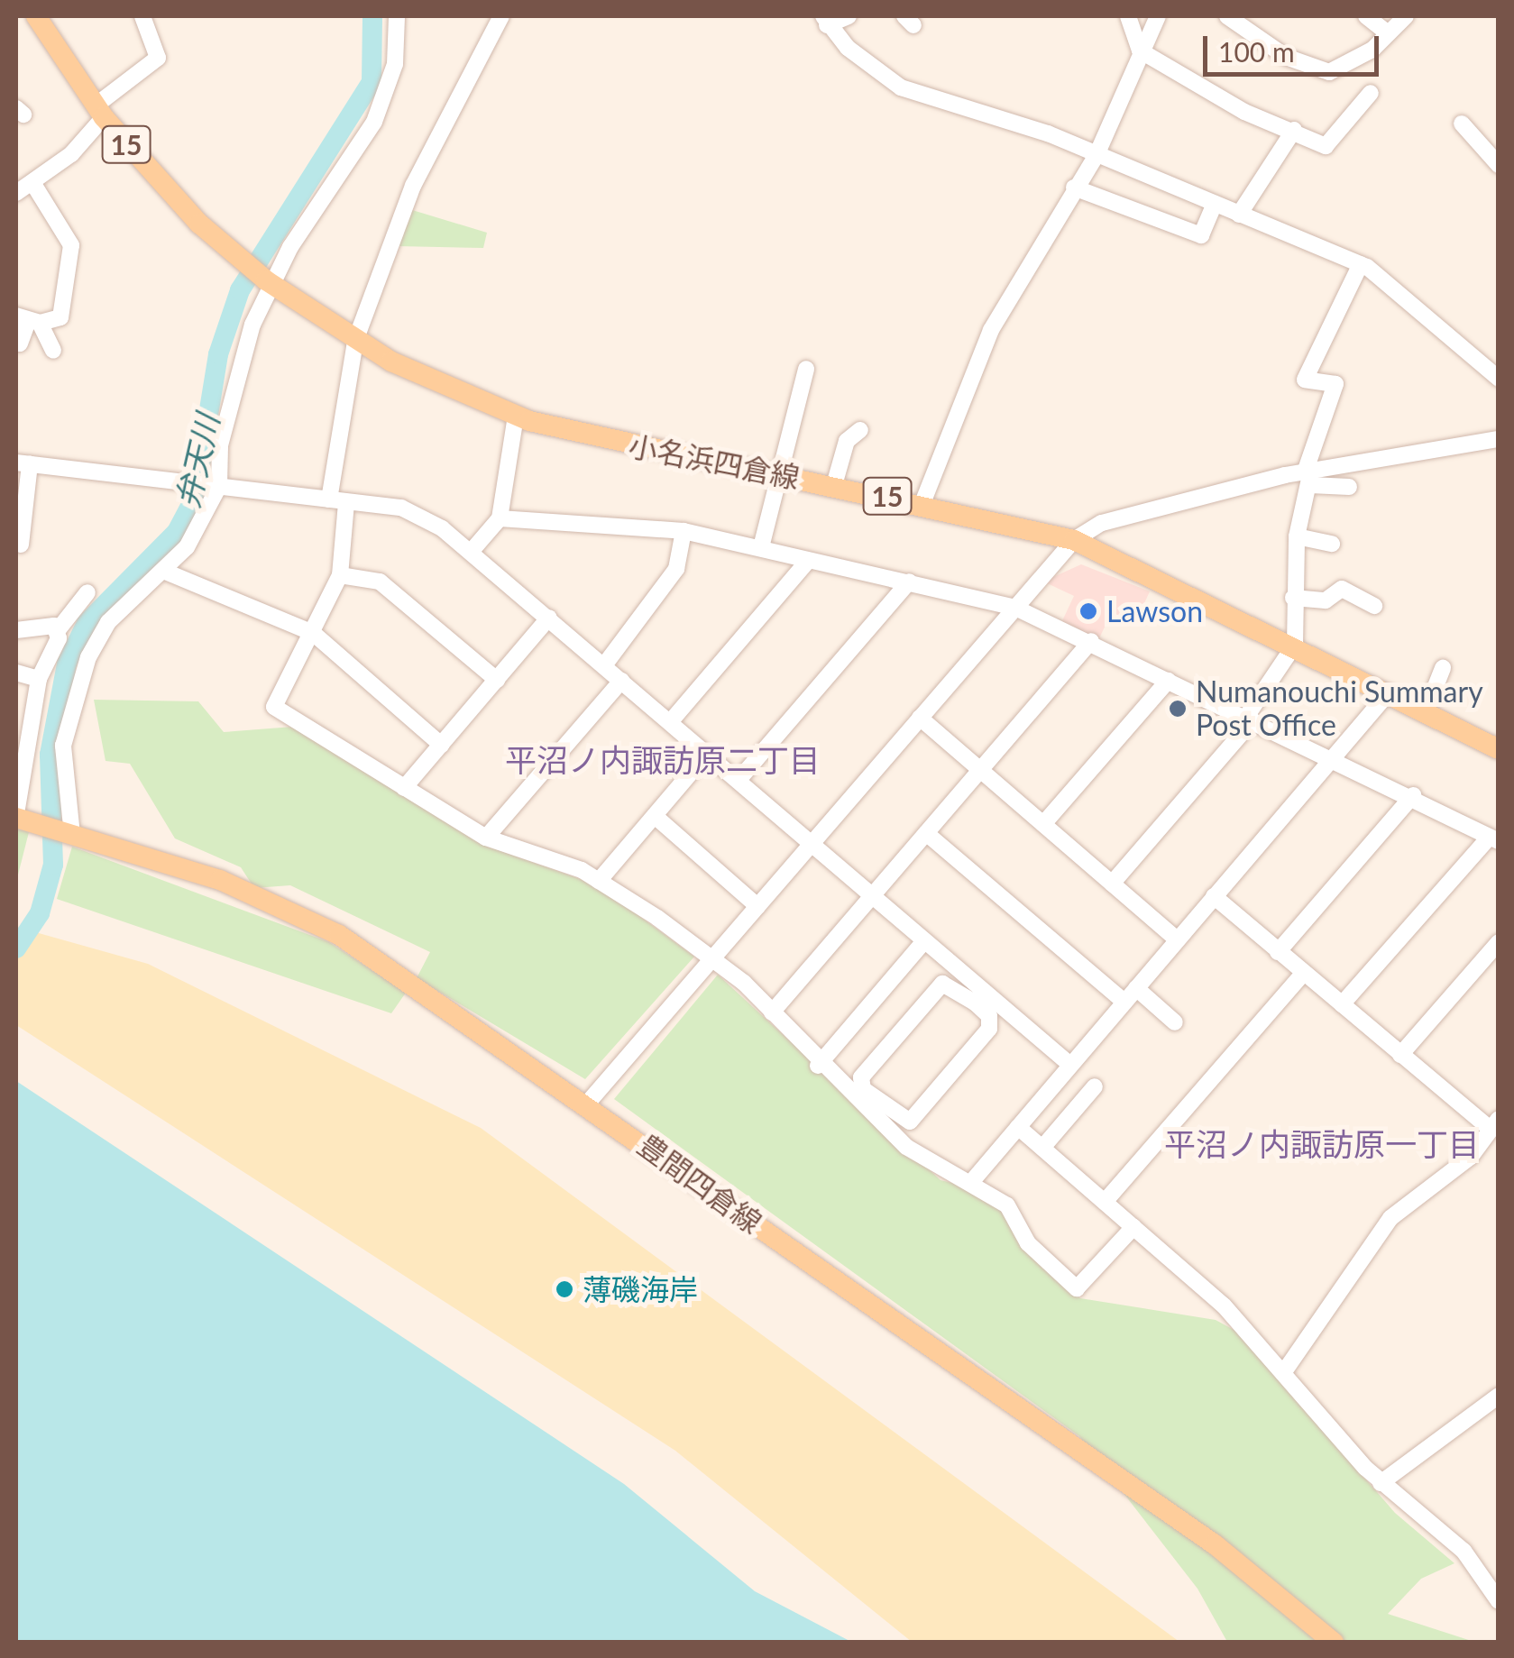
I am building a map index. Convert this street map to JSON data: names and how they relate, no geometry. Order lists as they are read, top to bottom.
{
  "streets": {
    "main road": ["15", "小名浜四倉線", "豊間四倉線"]
  },
  "districts": ["平沼ノ内諏訪原二丁目", "平沼ノ内諏訪原一丁目"],
  "water": ["弁天川"],
  "places": ["Lawson", "Numanouchi Summary Post Office", "薄磯海岸"],
  "scale_bar": "100 m"
}
